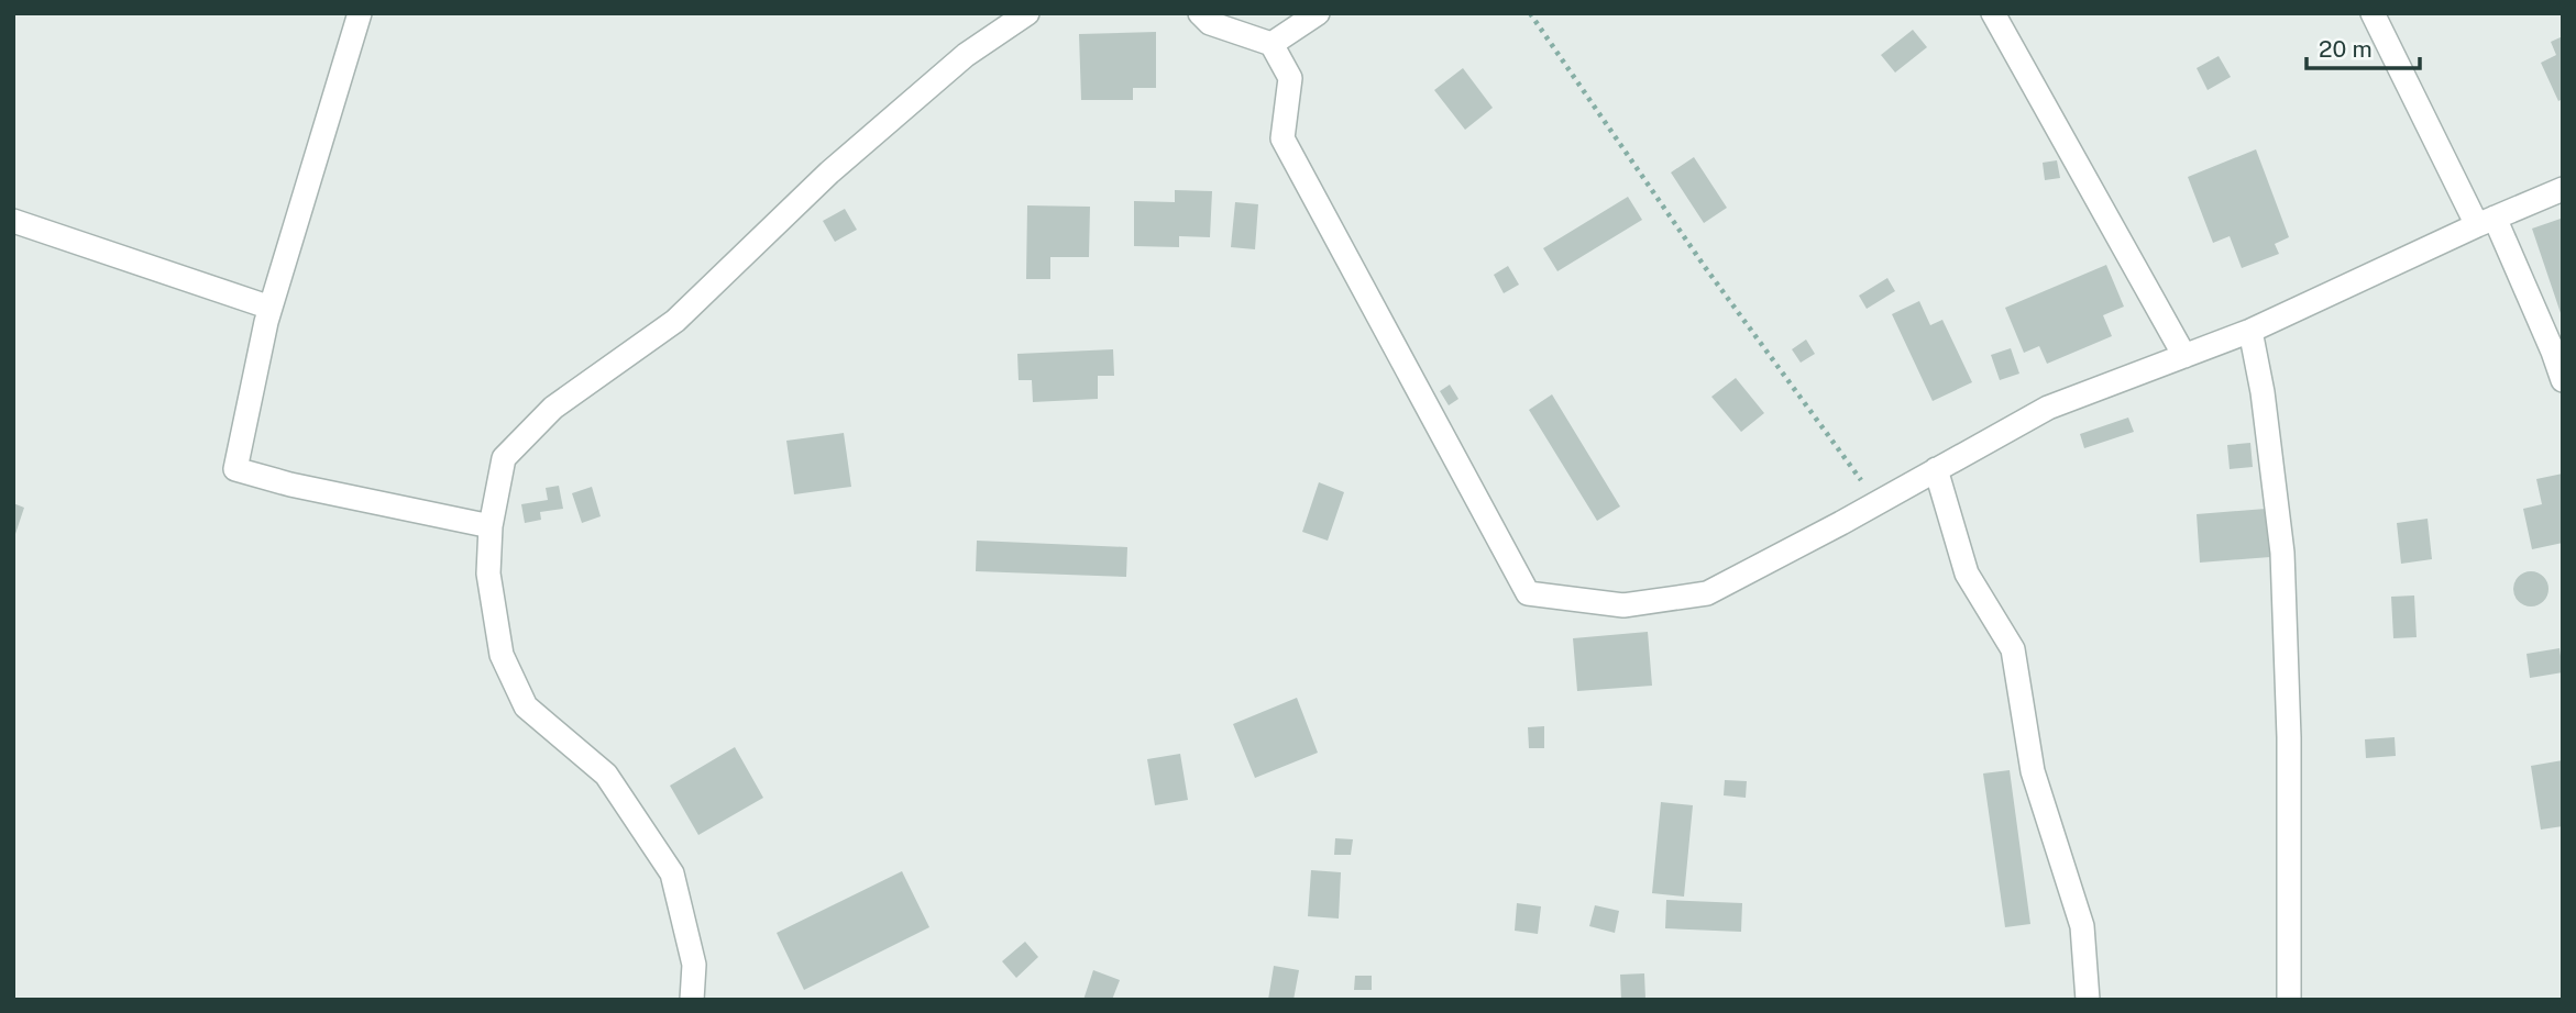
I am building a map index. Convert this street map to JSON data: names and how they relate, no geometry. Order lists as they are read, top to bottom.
{
  "scale_bar": "20 m"
}
